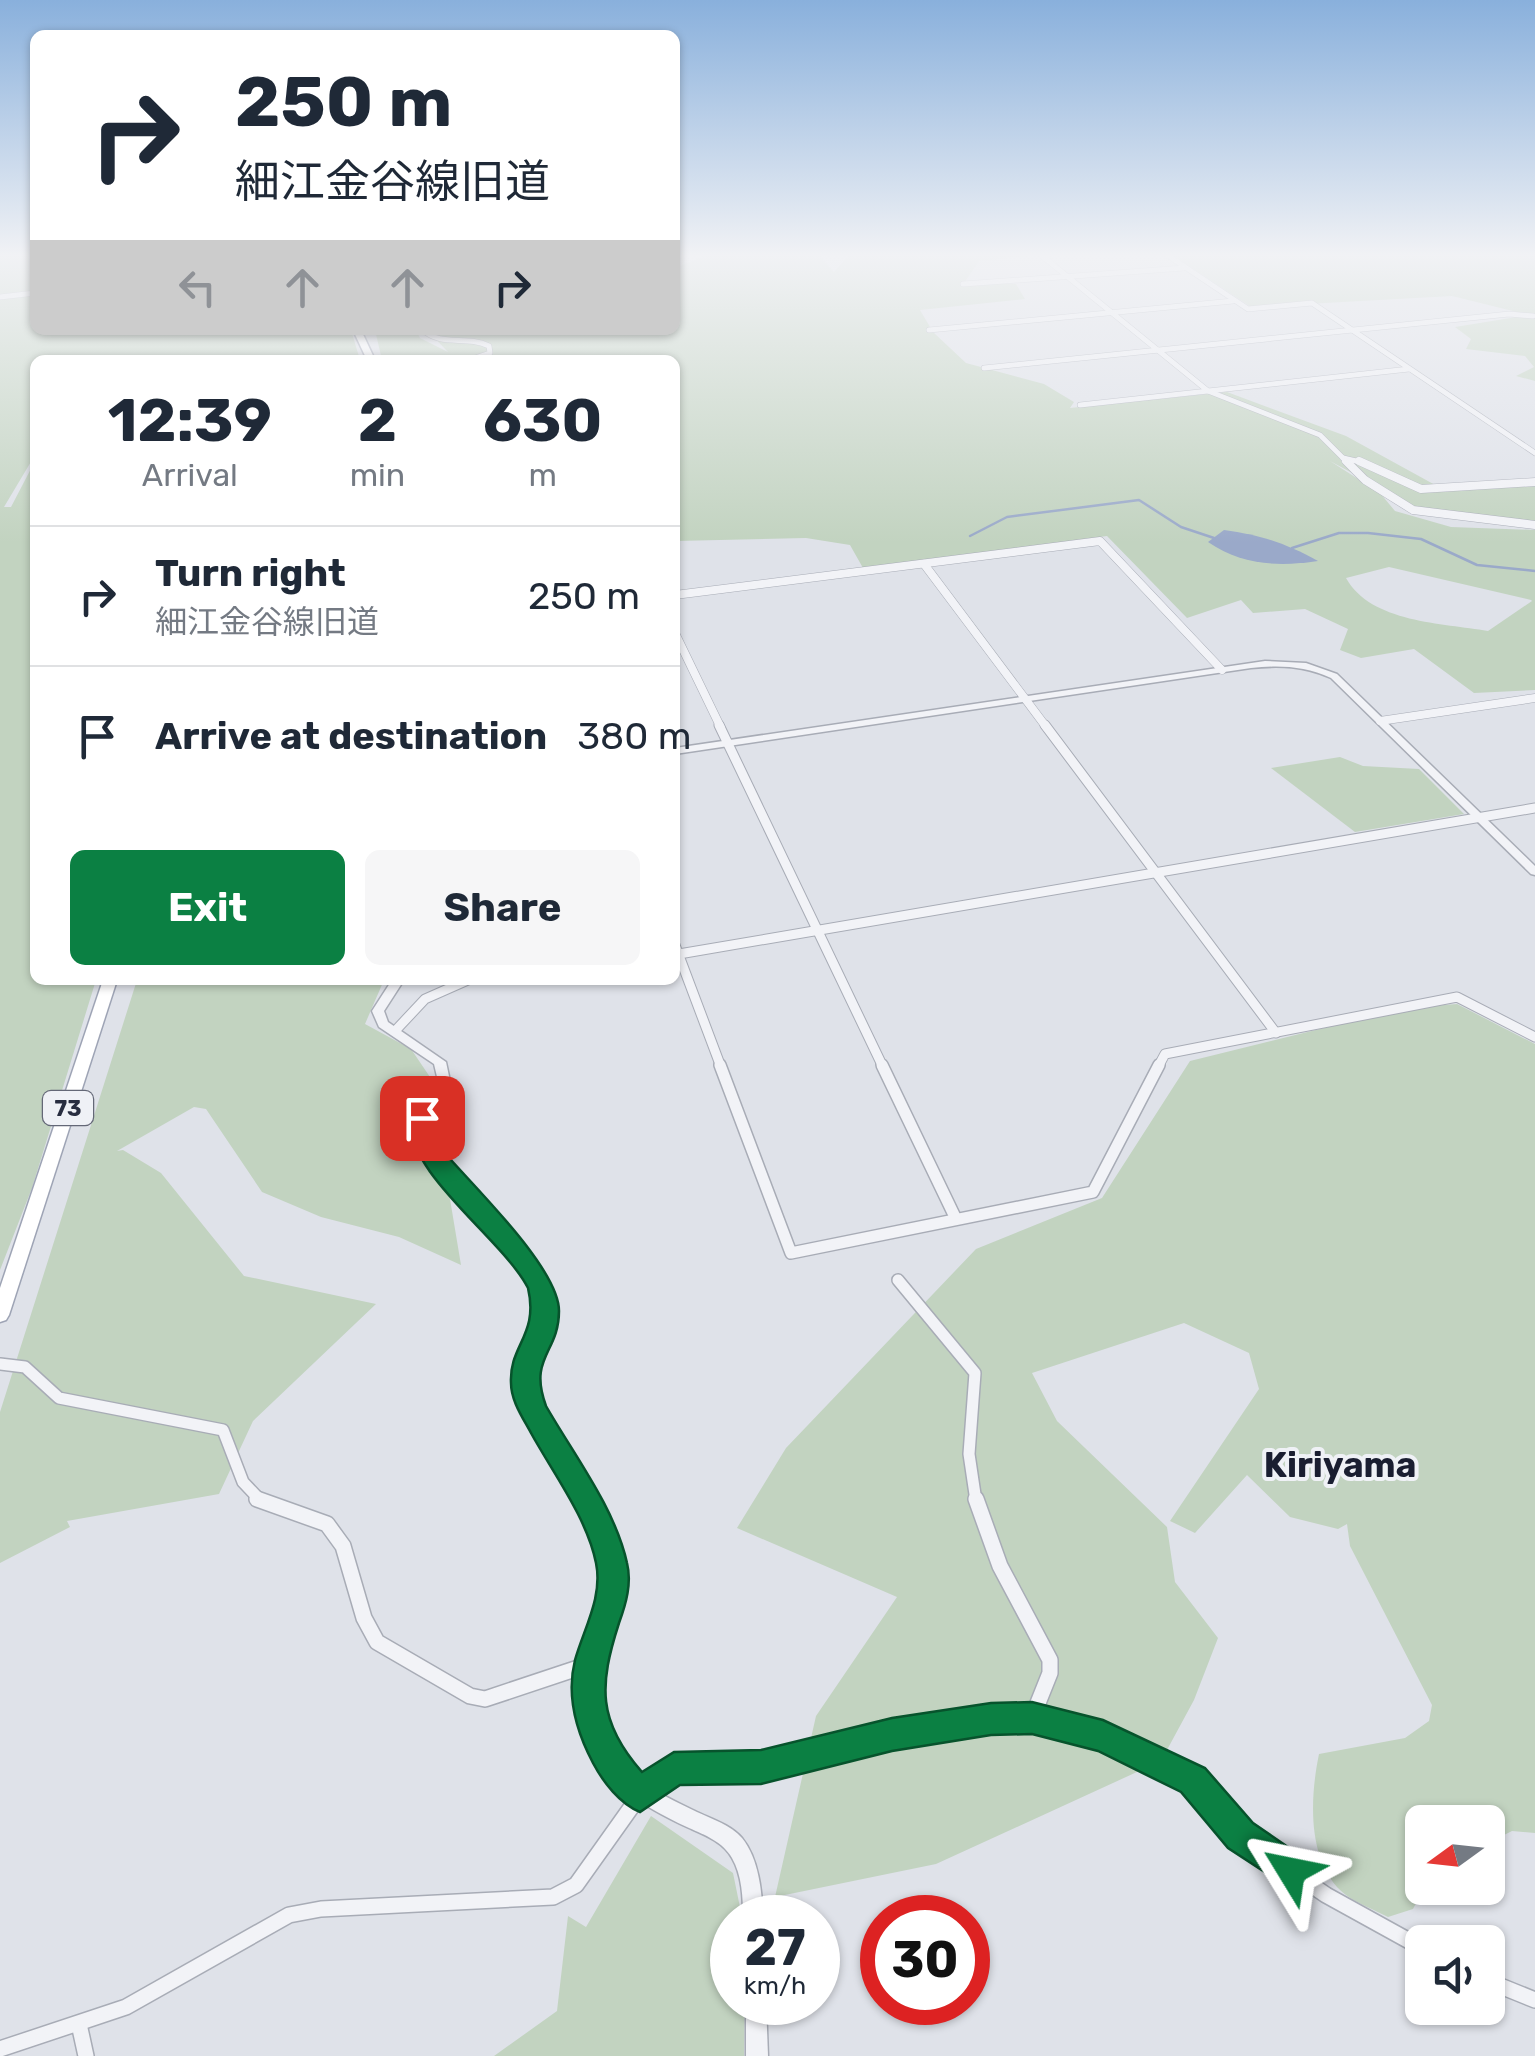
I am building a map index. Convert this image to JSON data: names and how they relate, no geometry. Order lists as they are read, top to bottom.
{
  "streets": {
    "main road": ["73"]
  },
  "districts": ["Kiriyama"],
  "north": "left",
  "page": {
    "turn": ["250 m", "細江金谷線旧道"],
    "eta": [
      "12:39",
      "Arrival",
      "2",
      "min",
      "630",
      "m"
    ],
    "list": [
      {
        "name": "Turn right",
        "note": "細江金谷線旧道",
        "value": "250 m"
      },
      {
        "name": "Arrive at destination",
        "value": "380 m"
      }
    ],
    "buttons": ["Exit", "Share"],
    "speed": "27 km/h",
    "limit": "30"
  }
}
